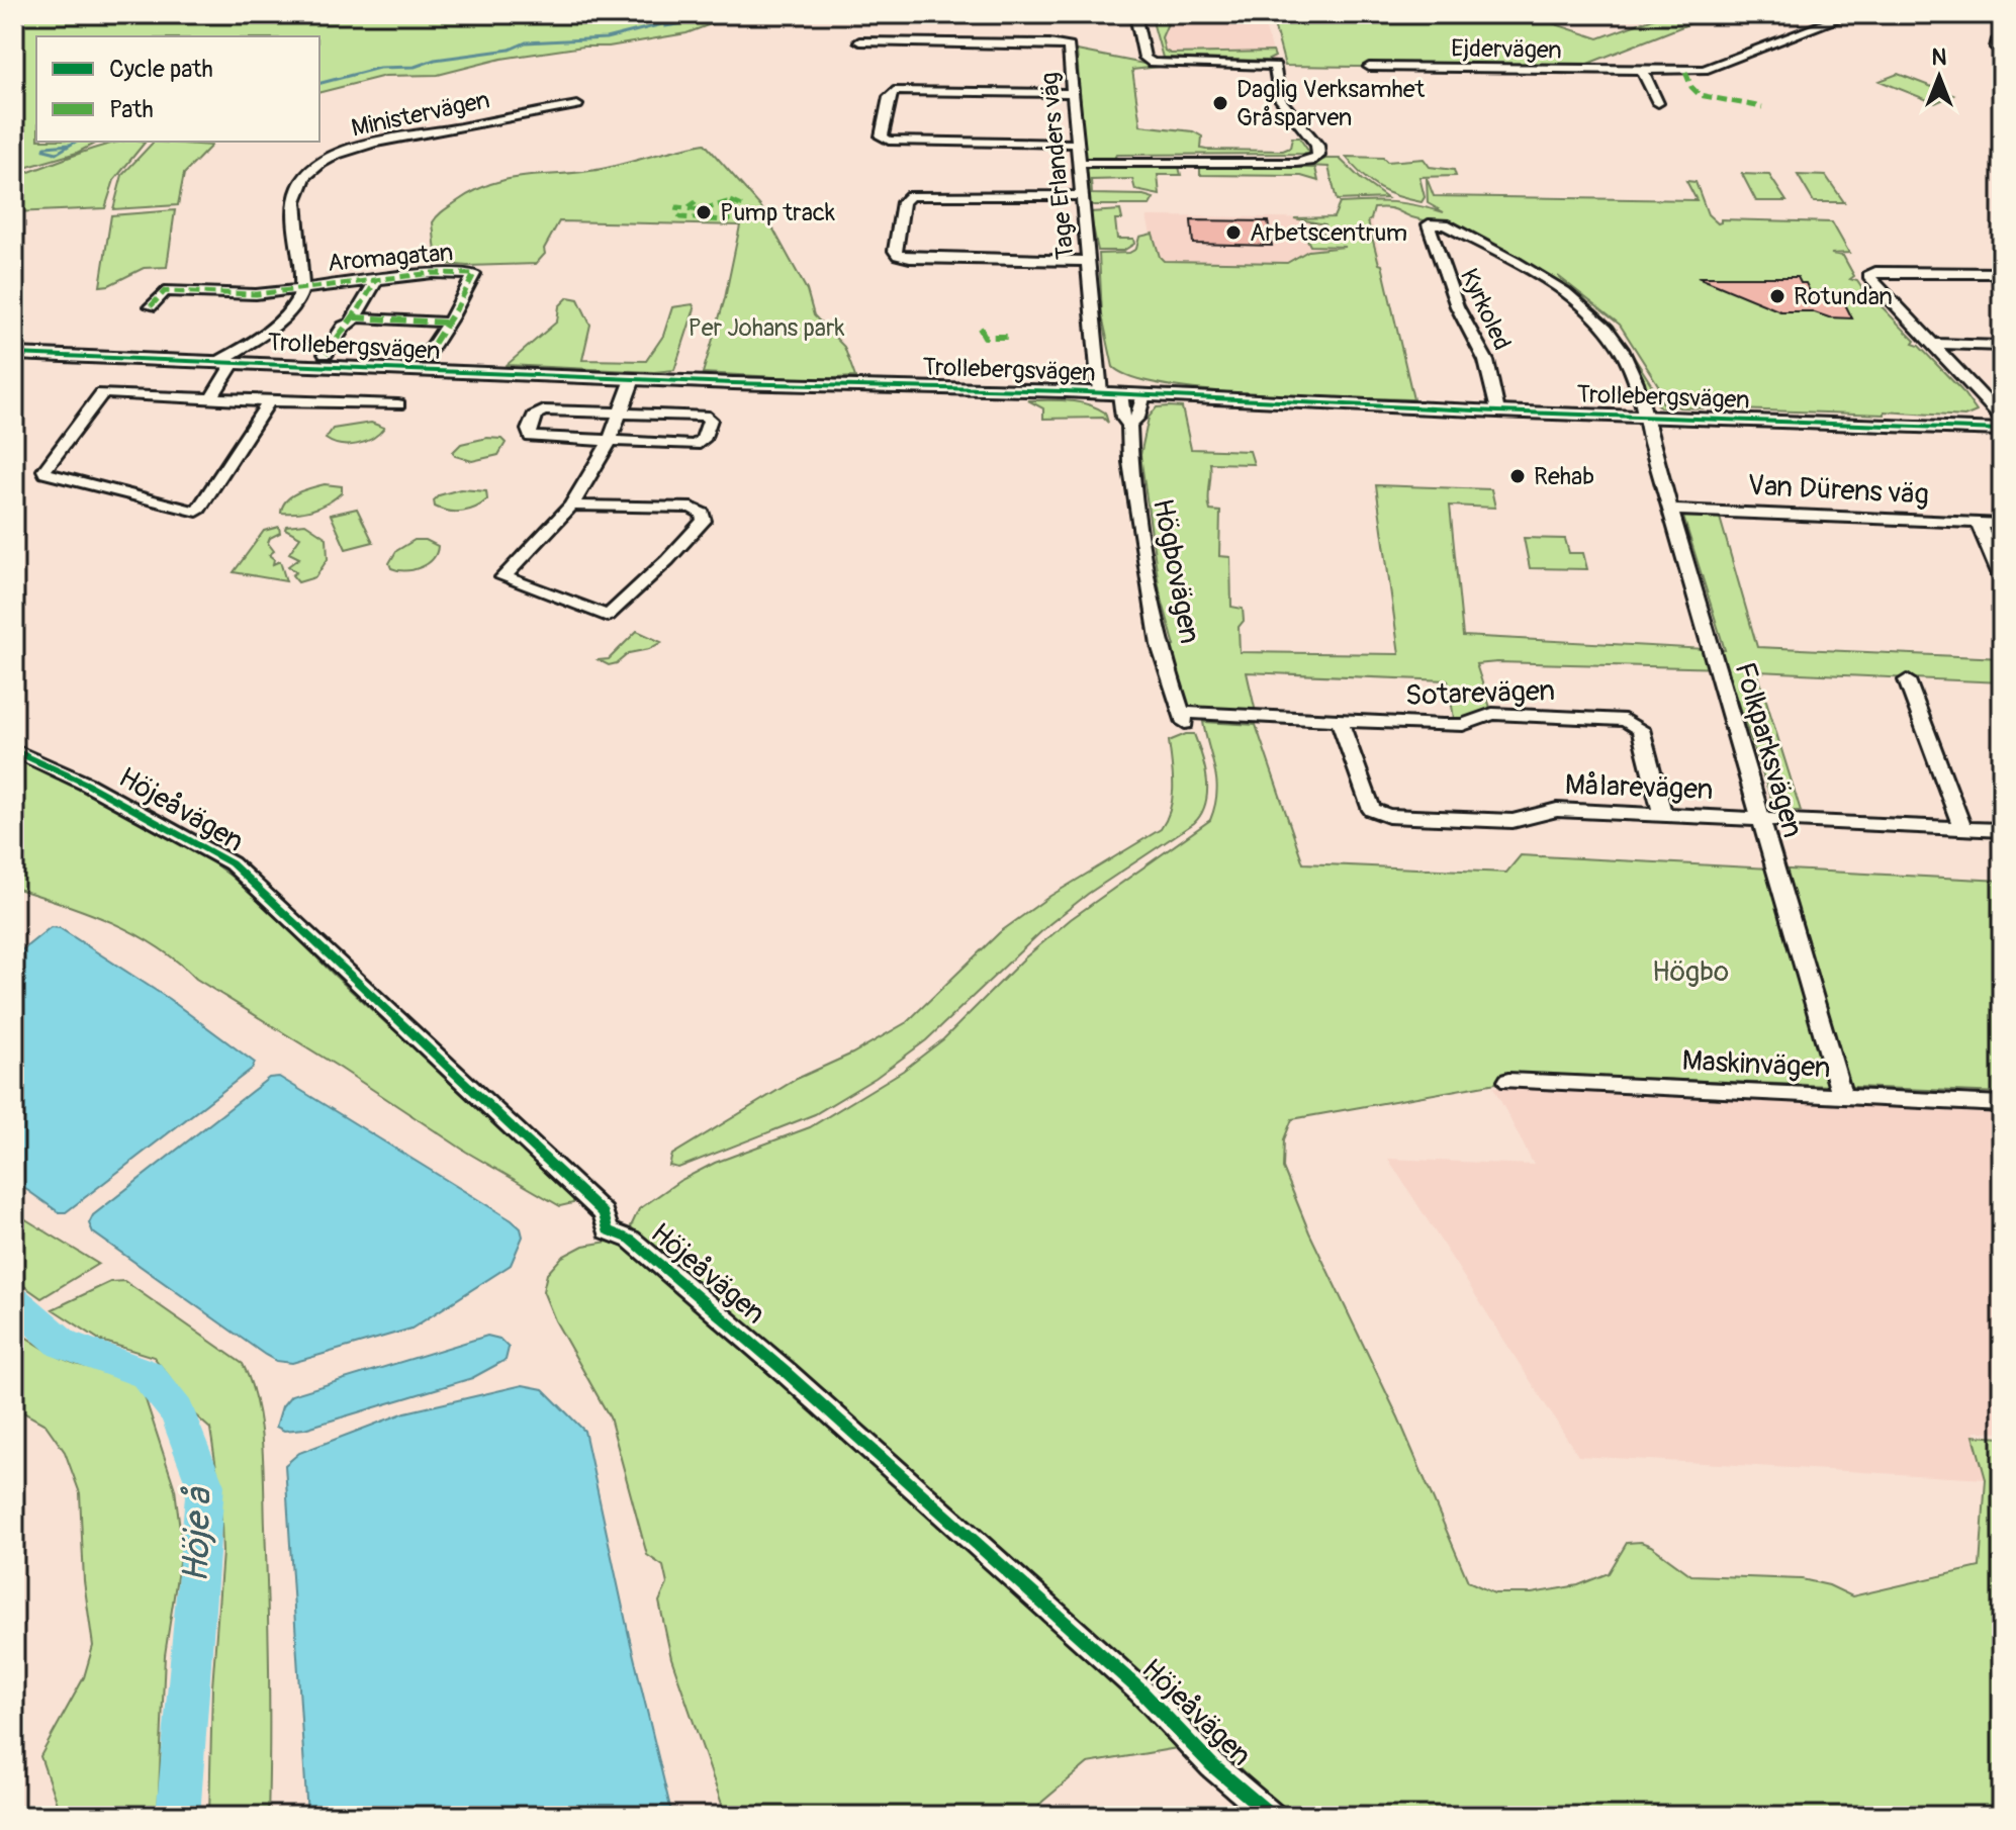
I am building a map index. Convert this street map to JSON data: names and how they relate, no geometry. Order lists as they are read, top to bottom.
{
  "streets": {
    "street": [
      "Ejdervägen",
      "Ministervägen",
      "Tage Erlanders väg",
      "Aromagatan",
      "Kyrkoled",
      "Trollebergsvägen",
      "Van Dürens väg",
      "Högbovägen",
      "Sotarevägen",
      "Folkparksvägen",
      "Målarevägen",
      "Höjeåvägen",
      "Maskinvägen"
    ]
  },
  "crossings": [
    ["Ministervägen", "Aromagatan"],
    ["Tage Erlanders väg", "Trollebergsvägen"],
    ["Kyrkoled", "Trollebergsvägen"],
    ["Kyrkoled", "Folkparksvägen"],
    ["Trollebergsvägen", "Högbovägen"],
    ["Trollebergsvägen", "Folkparksvägen"],
    ["Van Dürens väg", "Folkparksvägen"],
    ["Högbovägen", "Sotarevägen"],
    ["Sotarevägen", "Målarevägen"],
    ["Folkparksvägen", "Målarevägen"],
    ["Folkparksvägen", "Maskinvägen"]
  ],
  "water": ["Höje å"],
  "parks": ["Per Johans park", "Högbo"],
  "places": [
    "Daglig Verksamhet Gråsparven",
    "Pump track",
    "Arbetscentrum",
    "Rotundan",
    "Rehab"
  ],
  "legend": ["Cycle path", "Path"],
  "north": "top"
}
